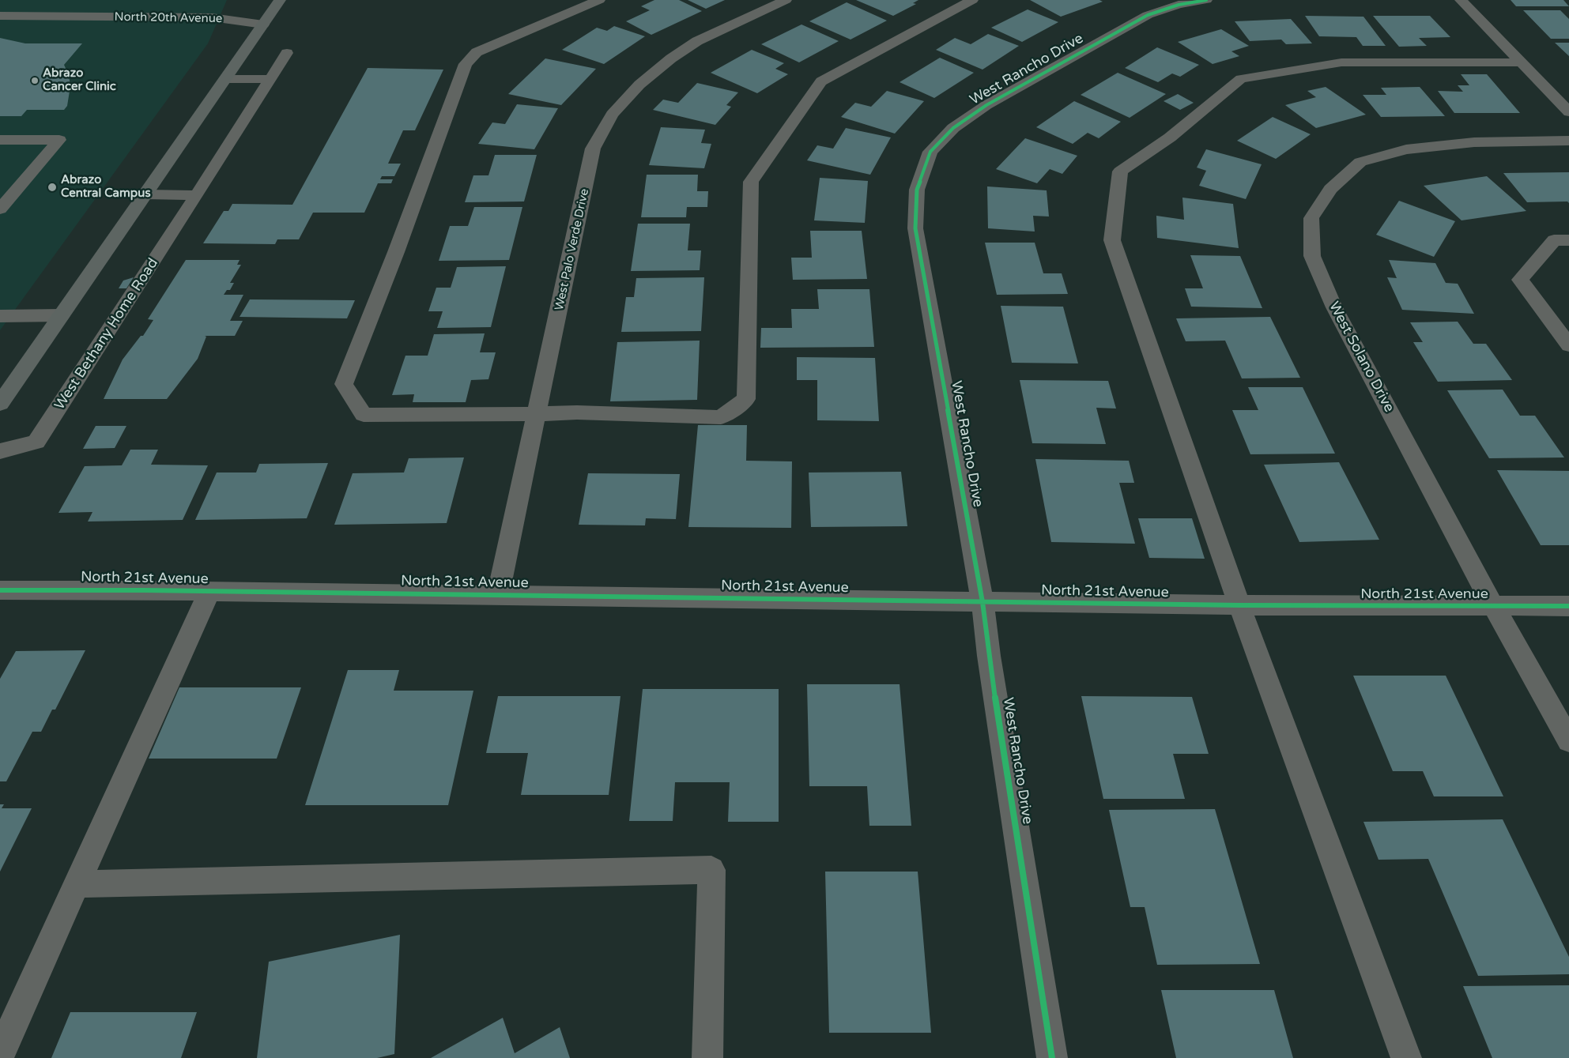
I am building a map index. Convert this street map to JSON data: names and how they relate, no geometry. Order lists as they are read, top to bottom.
{
  "streets": {
    "street": [
      "North 20th Avenue",
      "West Rancho Drive",
      "West Palo Verde Drive",
      "West Bethany Home Road",
      "West Solano Drive",
      "North 21st Avenue"
    ]
  },
  "crossings": [
    ["West Rancho Drive", "North 21st Avenue"],
    ["West Palo Verde Drive", "North 21st Avenue"],
    ["West Solano Drive", "North 21st Avenue"]
  ],
  "places": ["Abrazo Cancer Clinic", "Abrazo Central Campus"]
}
